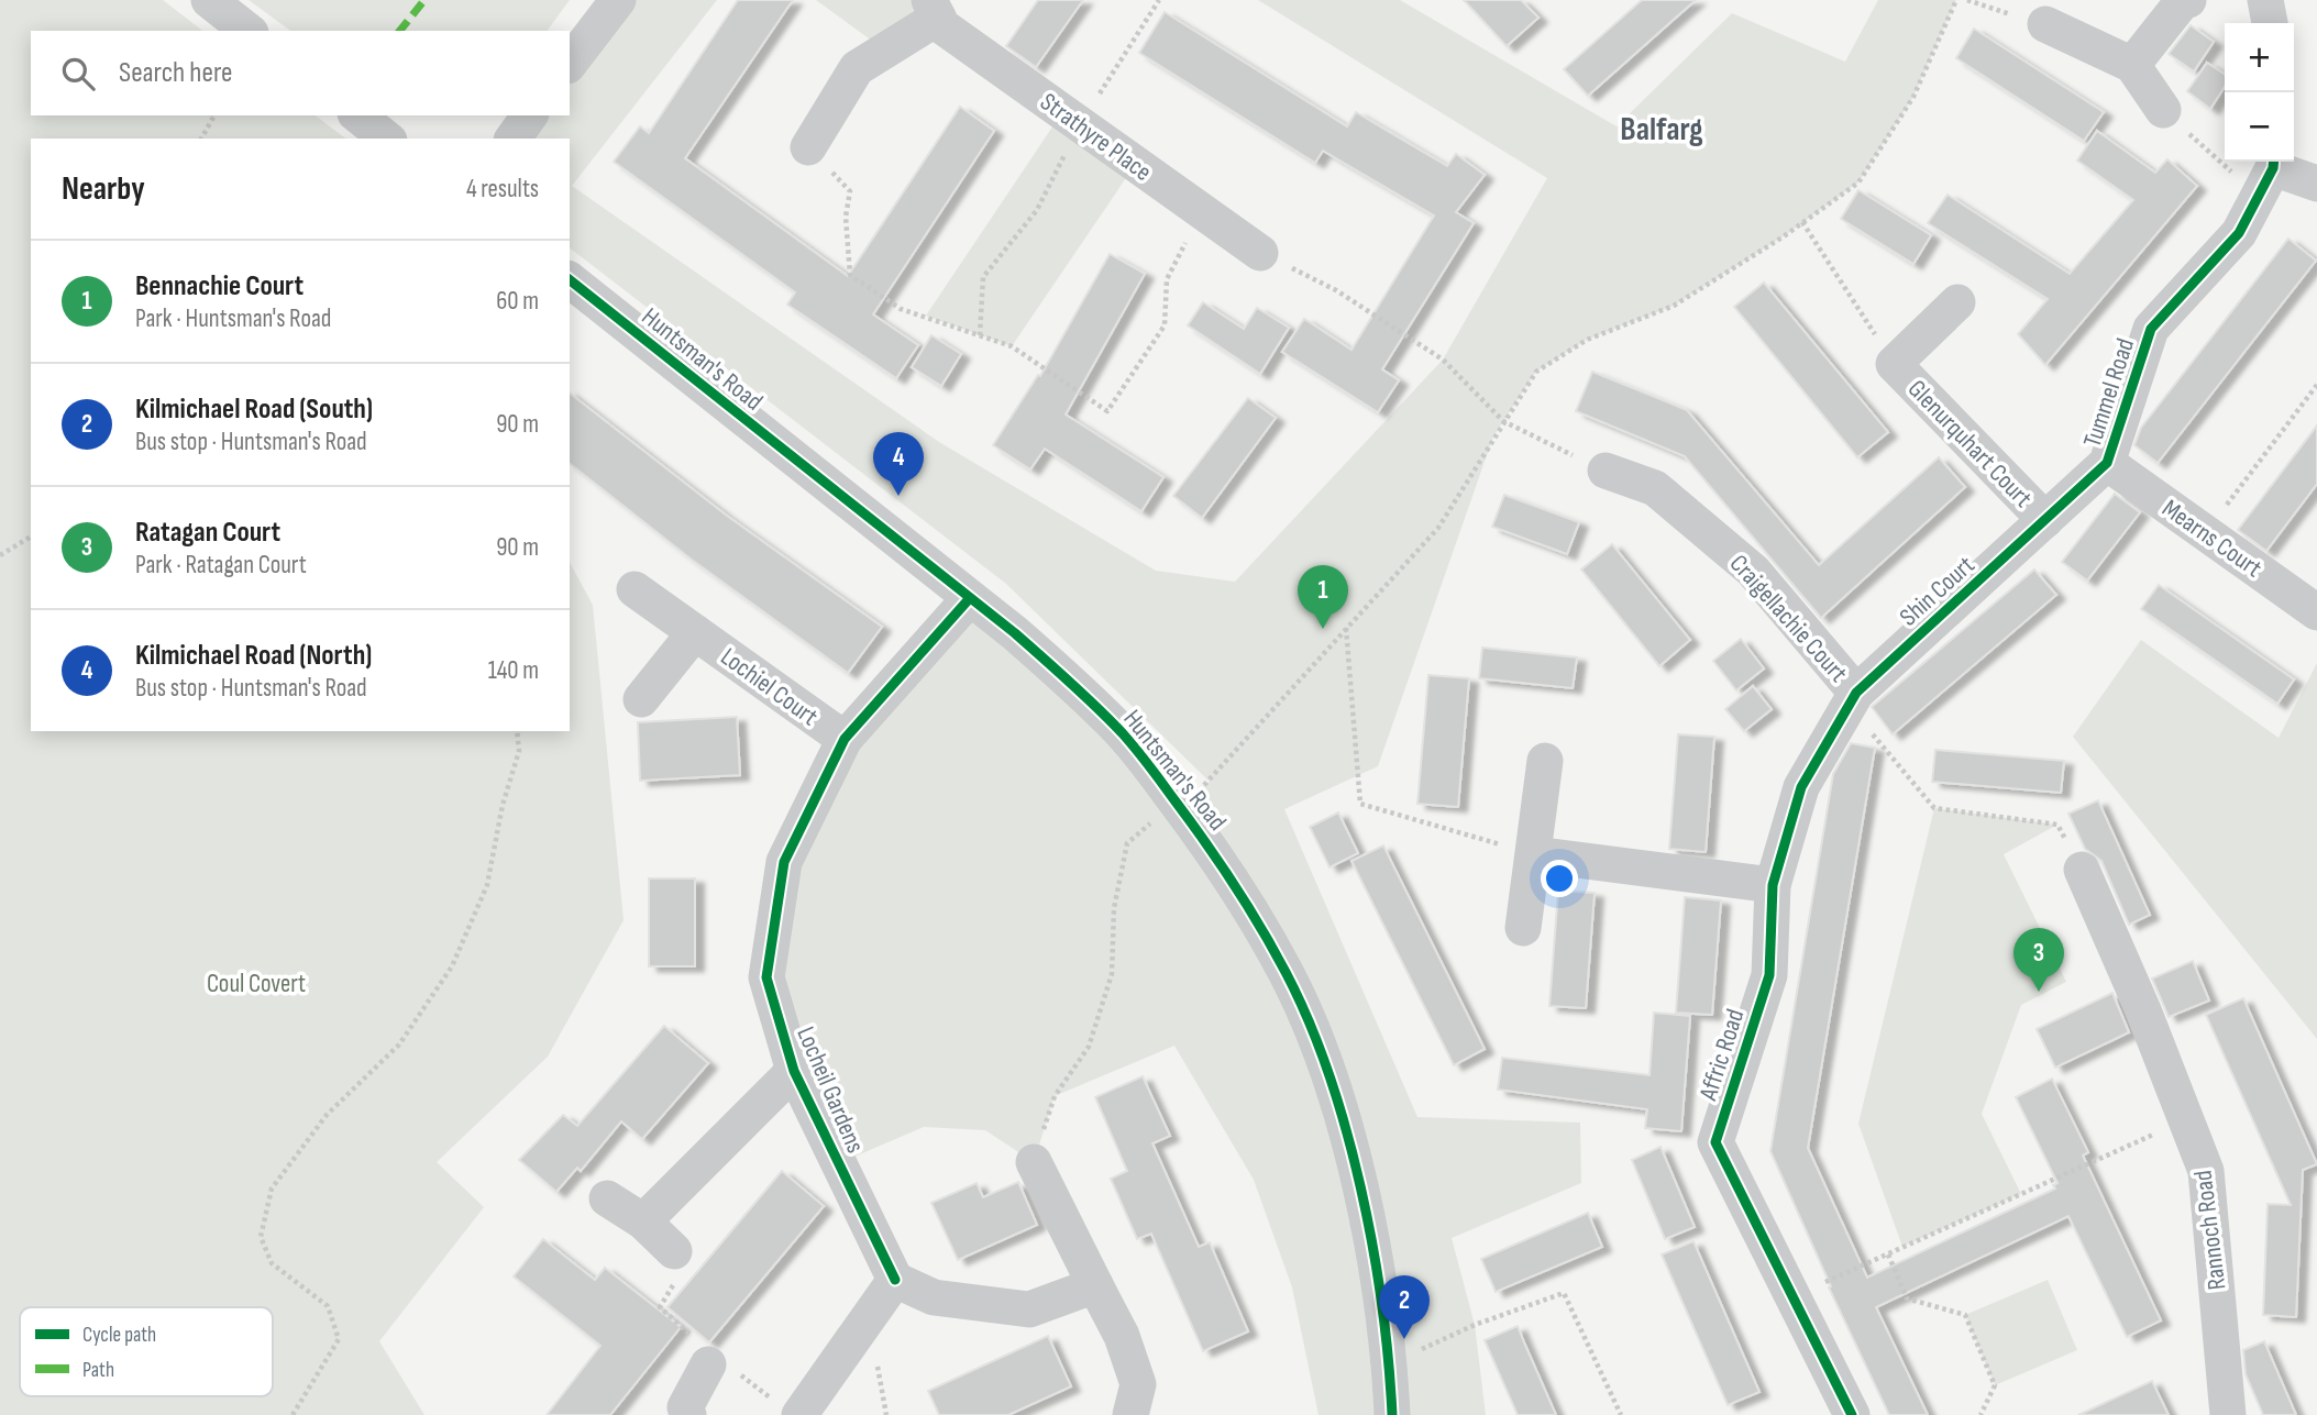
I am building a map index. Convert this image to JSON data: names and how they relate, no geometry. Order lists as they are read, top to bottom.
{
  "streets": {
    "street": [
      "Strathyre Place",
      "Huntsman's Road",
      "Tummel Road",
      "Glenurquhart Court",
      "Mearns Court",
      "Shin Court",
      "Craigellachie Court",
      "Lochiel Court",
      "Affric Road",
      "Locheil Gardens",
      "Rannoch Road"
    ]
  },
  "crossings": [
    ["Huntsman's Road", "Locheil Gardens"],
    ["Tummel Road", "Glenurquhart Court"],
    ["Tummel Road", "Mearns Court"],
    ["Tummel Road", "Shin Court"],
    ["Glenurquhart Court", "Shin Court"],
    ["Shin Court", "Craigellachie Court"],
    ["Shin Court", "Affric Road"],
    ["Craigellachie Court", "Affric Road"],
    ["Lochiel Court", "Locheil Gardens"]
  ],
  "districts": ["Balfarg"],
  "parks": ["Coul Covert"],
  "legend": ["Cycle path", "Path"],
  "page": {
    "map_buttons": ["+", "−"],
    "search": "Search here",
    "heading": ["Nearby", "4 results"],
    "list": [
      {
        "mark": "1",
        "name": "Bennachie Court",
        "note": "Park · Huntsman's Road",
        "value": "60 m"
      },
      {
        "mark": "2",
        "name": "Kilmichael Road (South)",
        "note": "Bus stop · Huntsman's Road",
        "value": "90 m"
      },
      {
        "mark": "3",
        "name": "Ratagan Court",
        "note": "Park · Ratagan Court",
        "value": "90 m"
      },
      {
        "mark": "4",
        "name": "Kilmichael Road (North)",
        "note": "Bus stop · Huntsman's Road",
        "value": "140 m"
      }
    ],
    "pins": [
      "4",
      "1",
      "3",
      "2"
    ]
  }
}
